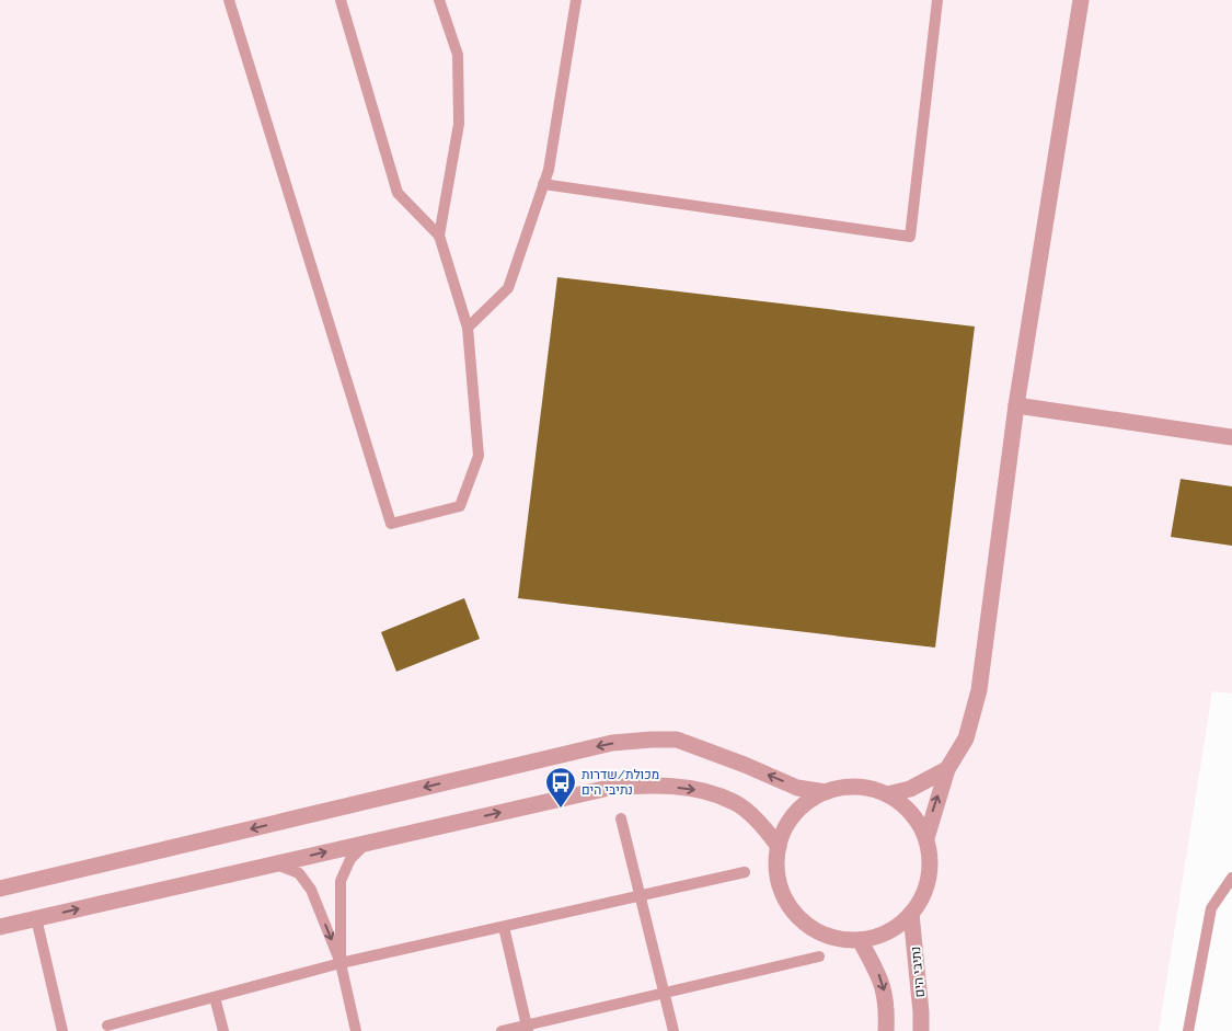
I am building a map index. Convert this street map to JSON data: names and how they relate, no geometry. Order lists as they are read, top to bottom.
{
  "streets": {
    "street": ["נתיבי הים"]
  },
  "places": {
    "bus stop": ["מכולת/שדרות נתיבי הים"]
  }
}
